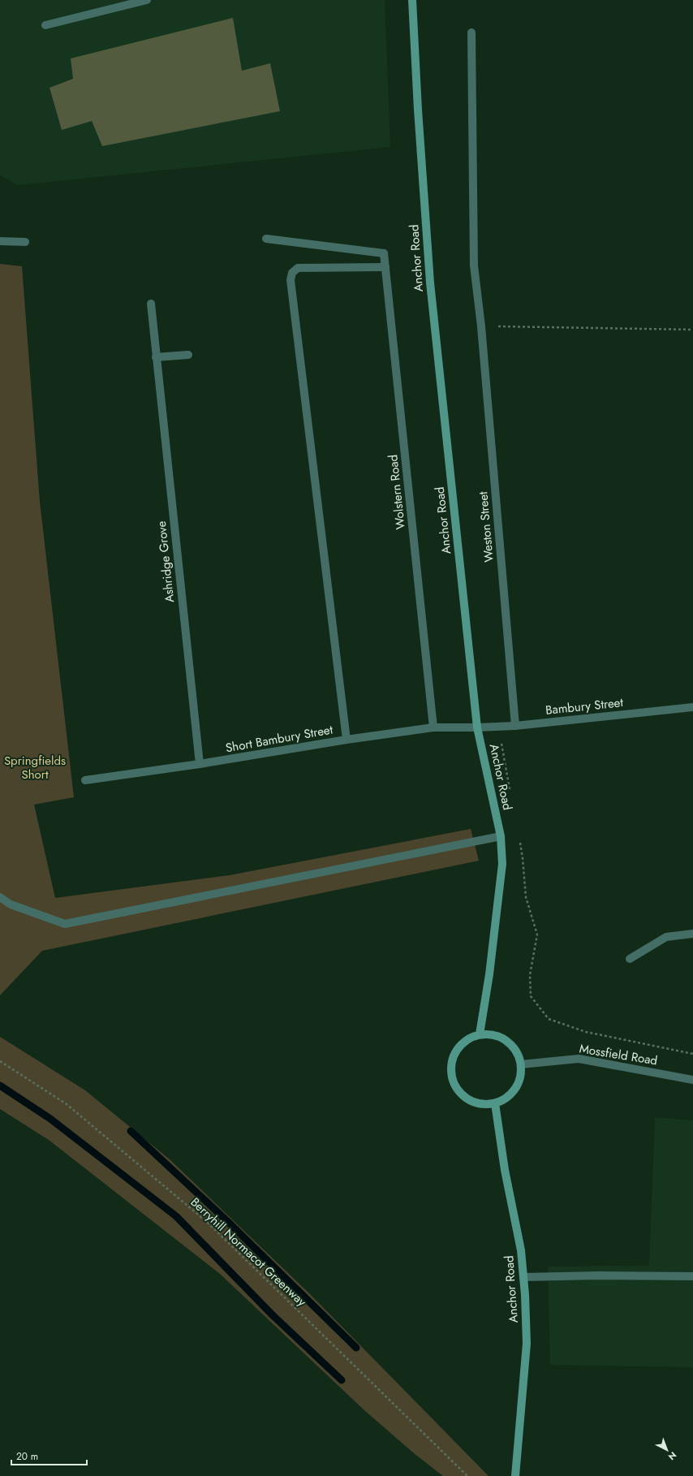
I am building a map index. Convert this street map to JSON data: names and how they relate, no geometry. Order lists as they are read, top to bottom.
{
  "streets": {
    "main road": ["Anchor Road"],
    "street": [
      "Wolstern Road",
      "Weston Street",
      "Ashridge Grove",
      "Bambury Street",
      "Short Bambury Street",
      "Mossfield Road"
    ],
    "path": ["Berryhill Normacot Greenway"]
  },
  "crossings": [
    ["Anchor Road", "Bambury Street"],
    ["Anchor Road", "Short Bambury Street"],
    ["Anchor Road", "Mossfield Road"],
    ["Wolstern Road", "Short Bambury Street"],
    ["Weston Street", "Bambury Street"],
    ["Ashridge Grove", "Short Bambury Street"],
    ["Bambury Street", "Short Bambury Street"]
  ],
  "parks": ["Springfields Short"],
  "scale_bar": "20 m",
  "north": "bottom right"
}
